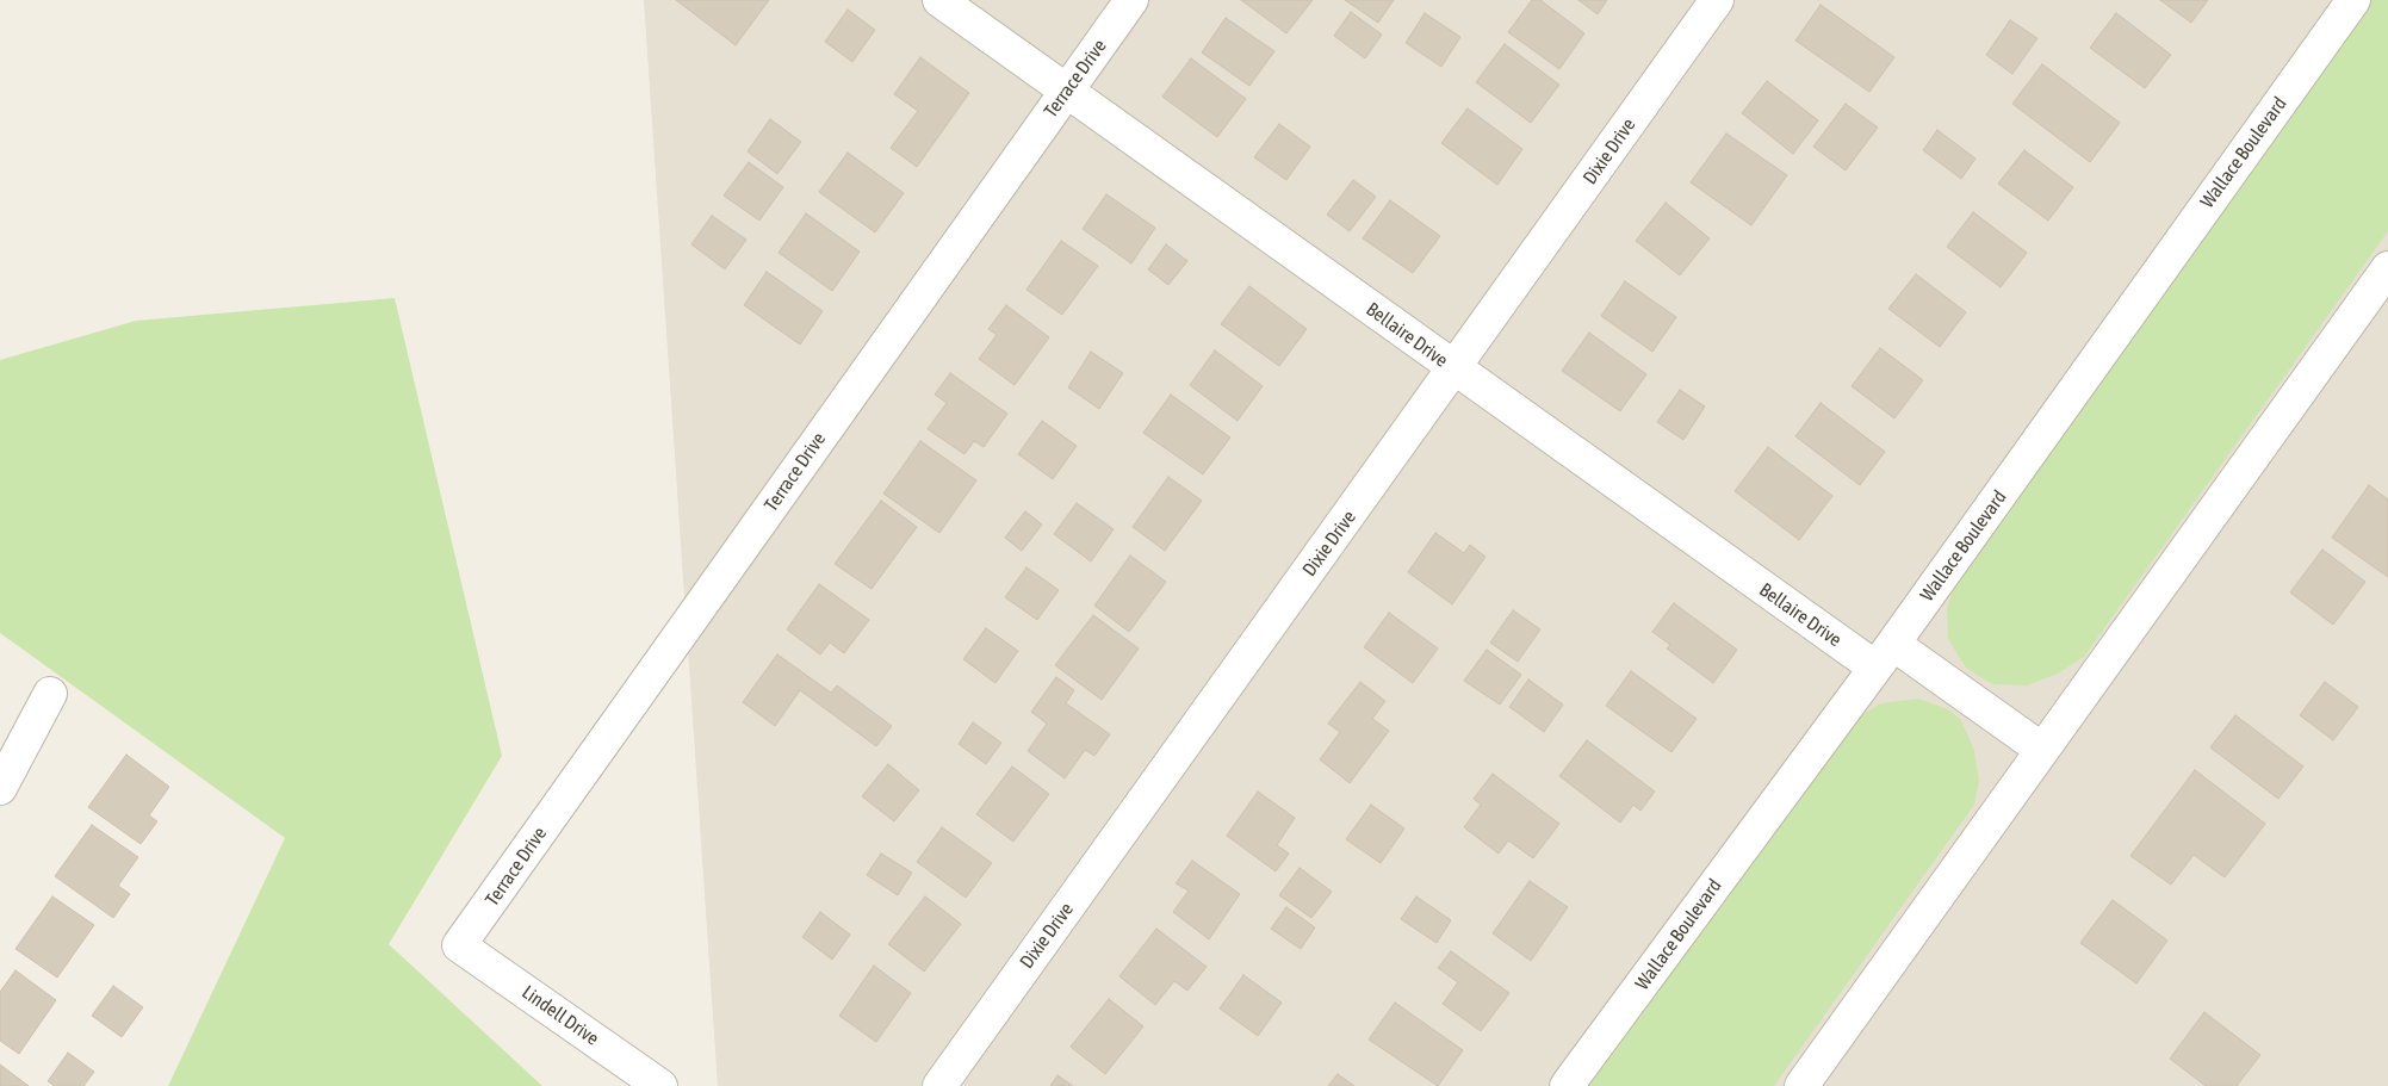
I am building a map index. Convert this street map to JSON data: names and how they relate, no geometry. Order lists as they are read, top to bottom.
{
  "streets": {
    "street": [
      "Terrace Drive",
      "Dixie Drive",
      "Wallace Boulevard",
      "Bellaire Drive",
      "Lindell Drive"
    ]
  },
  "crossings": [
    ["Terrace Drive", "Bellaire Drive"],
    ["Terrace Drive", "Lindell Drive"],
    ["Dixie Drive", "Bellaire Drive"],
    ["Wallace Boulevard", "Bellaire Drive"]
  ]
}
